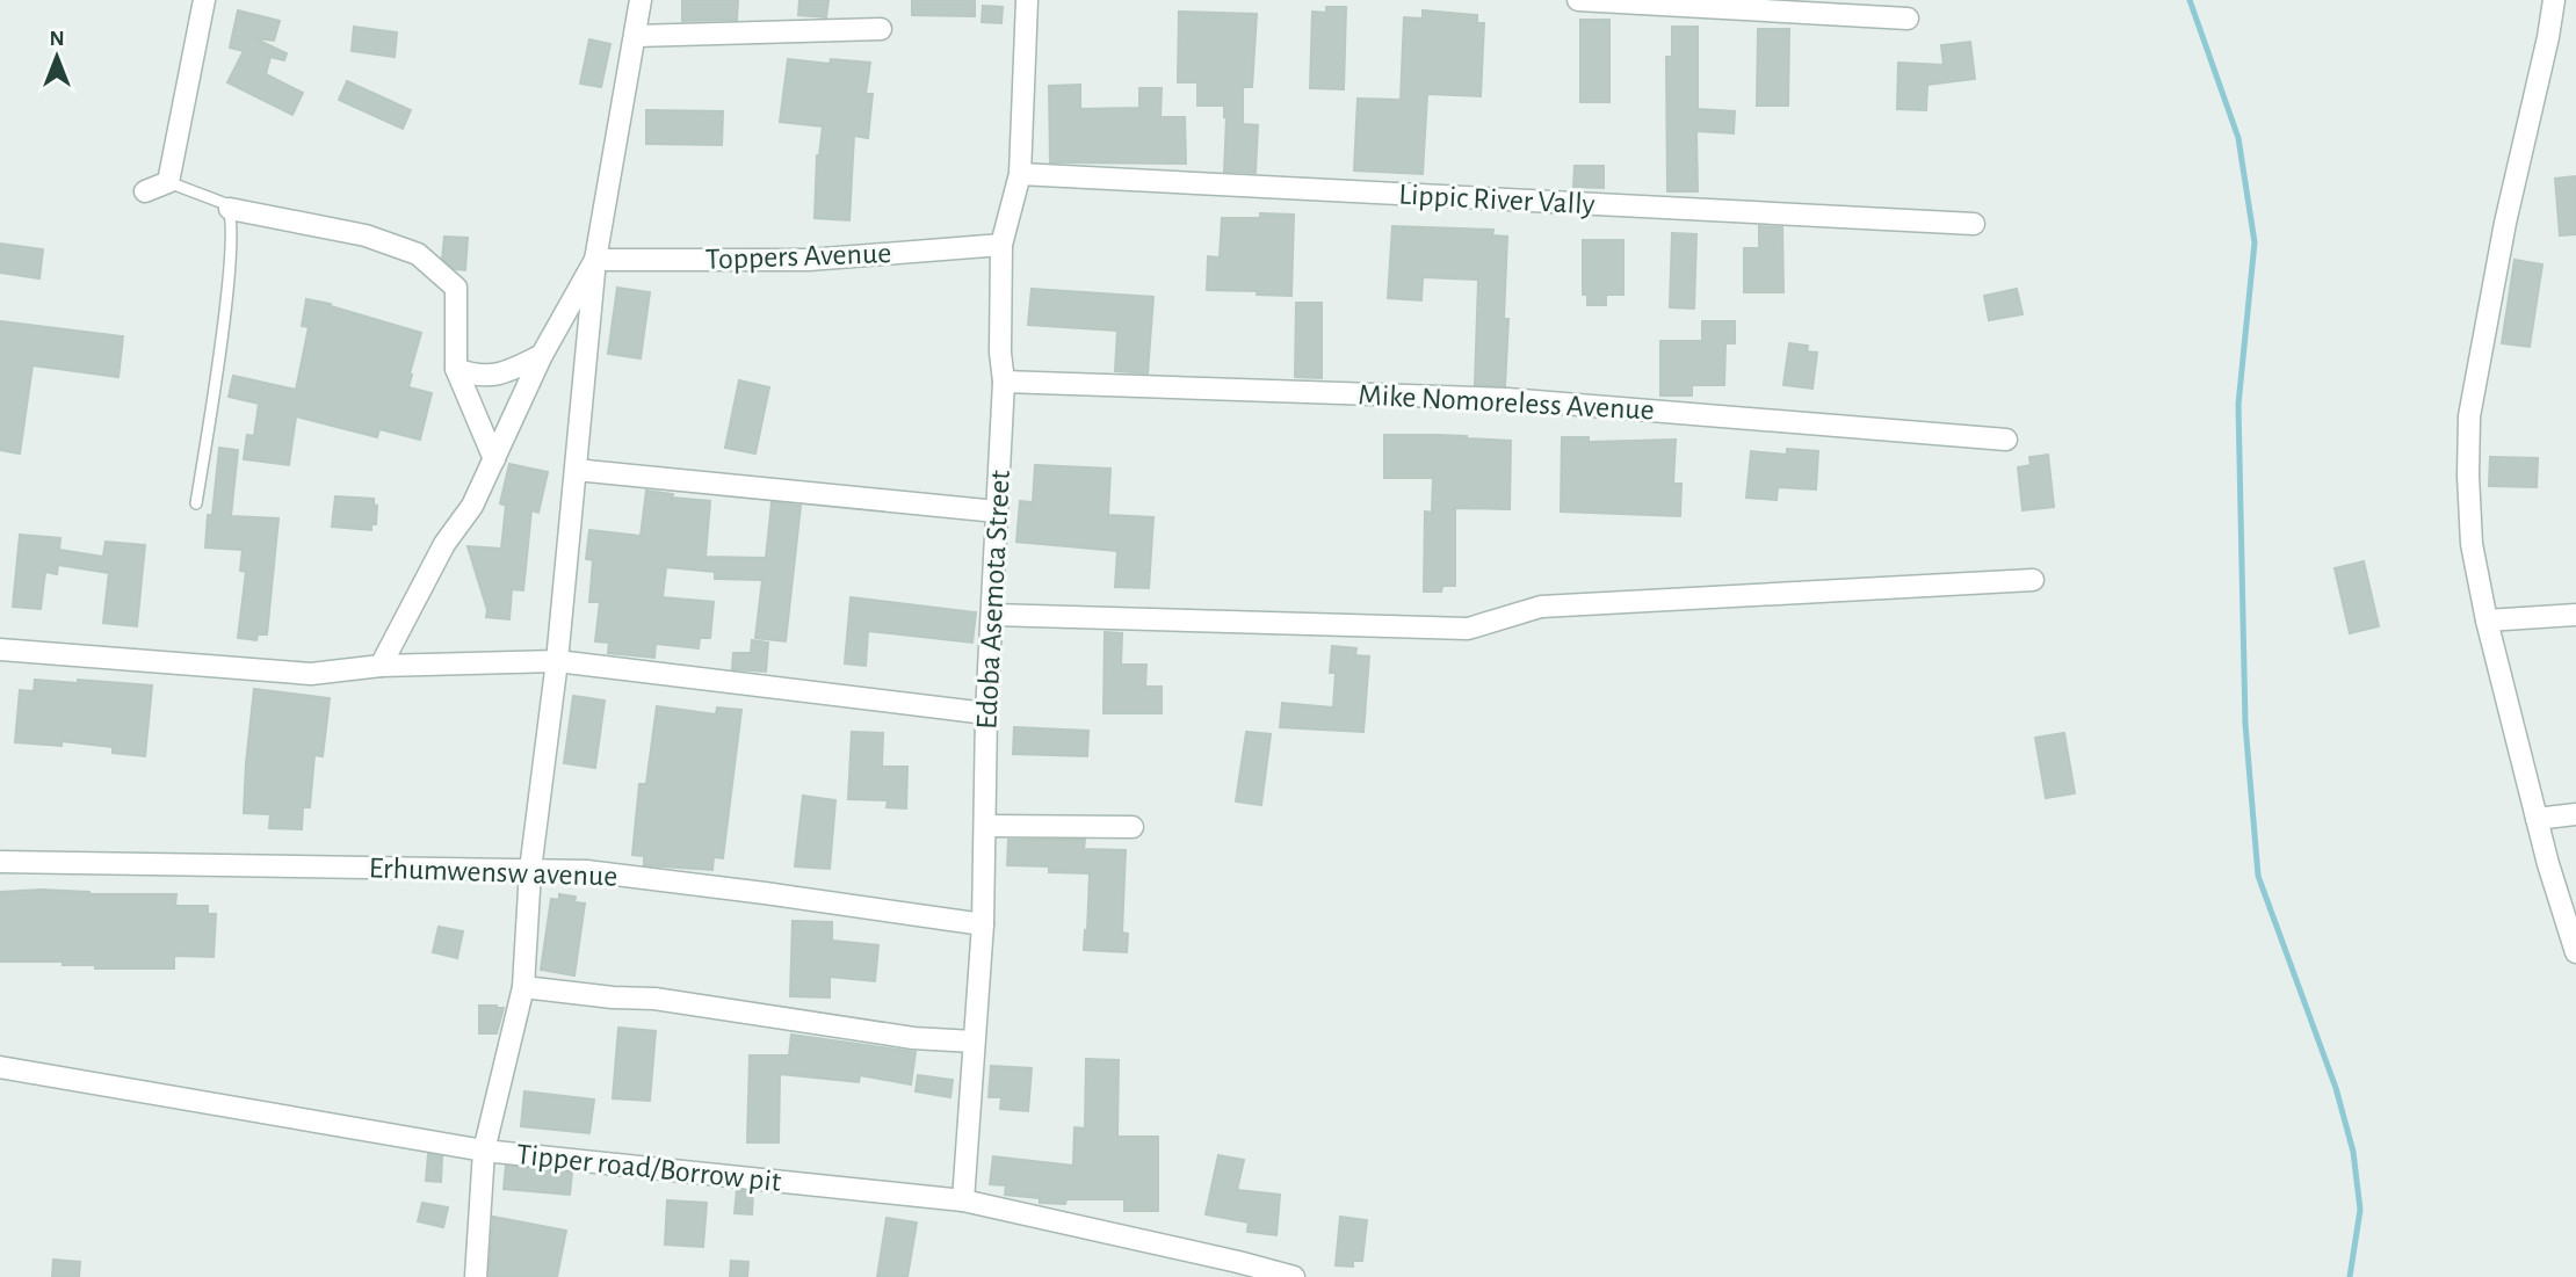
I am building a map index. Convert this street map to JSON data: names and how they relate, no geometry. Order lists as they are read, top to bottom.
{
  "streets": {
    "street": [
      "Lippic River Vally",
      "Toppers Avenue",
      "Mike Nomoreless Avenue",
      "Edoba Asemota Street",
      "Erhumwensw avenue",
      "Tipper road/Borrow pit"
    ]
  },
  "crossings": [
    ["Lippic River Vally", "Edoba Asemota Street"],
    ["Toppers Avenue", "Edoba Asemota Street"],
    ["Mike Nomoreless Avenue", "Edoba Asemota Street"],
    ["Edoba Asemota Street", "Erhumwensw avenue"],
    ["Edoba Asemota Street", "Tipper road/Borrow pit"]
  ],
  "north": "top"
}
